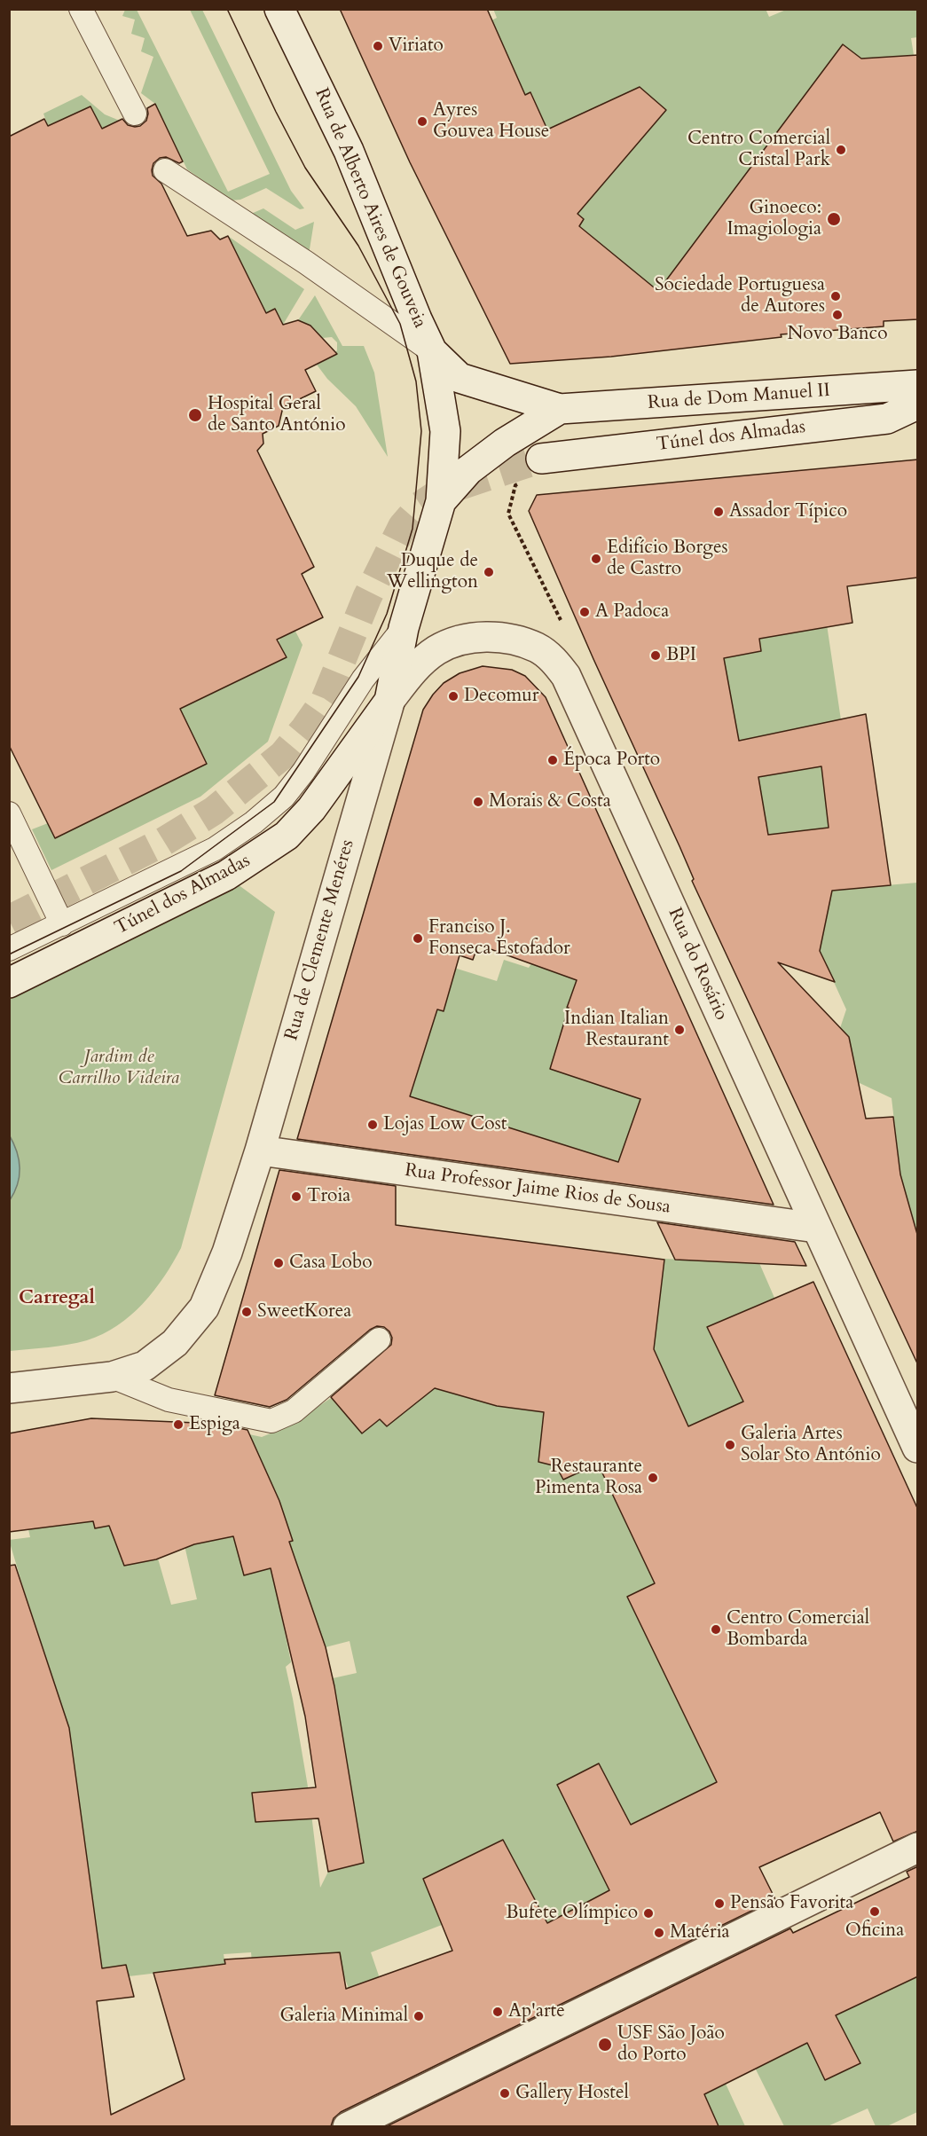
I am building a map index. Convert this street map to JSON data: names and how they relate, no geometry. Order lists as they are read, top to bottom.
{
  "streets": {
    "street": [
      "Rua de Alberto Aires de Gouveia",
      "Rua de Dom Manuel II",
      "Túnel dos Almadas",
      "Rua de Clemente Menéres",
      "Rua do Rosário",
      "Rua Professor Jaime Rios de Sousa"
    ]
  },
  "crossings": [
    ["Rua de Alberto Aires de Gouveia", "Rua de Dom Manuel II"],
    ["Rua de Alberto Aires de Gouveia", "Rua de Clemente Menéres"],
    ["Rua de Dom Manuel II", "Rua de Clemente Menéres"],
    ["Túnel dos Almadas", "Rua de Clemente Menéres"],
    ["Túnel dos Almadas", "Rua do Rosário"],
    ["Rua de Clemente Menéres", "Rua do Rosário"],
    ["Rua de Clemente Menéres", "Rua Professor Jaime Rios de Sousa"],
    ["Rua do Rosário", "Rua Professor Jaime Rios de Sousa"]
  ],
  "districts": ["Carregal"],
  "parks": ["Jardim de Carrilho Videira"],
  "places": [
    "Viriato",
    "Ayres Gouvea House",
    "Centro Comercial Cristal Park",
    "Ginoeco: Imagiologia",
    "Sociedade Portuguesa de Autores",
    "Novo Banco",
    "Hospital Geral de Santo António",
    "Assador Típico",
    "Edifício Borges de Castro",
    "Duque de Wellington",
    "A Padoca",
    "BPI",
    "Decomur",
    "Época Porto",
    "Morais & Costa",
    "Franciso J. Fonseca Estofador",
    "Indian Italian Restaurant",
    "Lojas Low Cost",
    "Troia",
    "Casa Lobo",
    "SweetKorea",
    "Espiga",
    "Galeria Artes Solar Sto António",
    "Restaurante Pimenta Rosa",
    "Centro Comercial Bombarda",
    "Pensão Favorita",
    "Oficina",
    "Bufete Olímpico",
    "Matéria",
    "Ap'arte",
    "Galeria Minimal",
    "USF São João do Porto",
    "Gallery Hostel"
  ]
}
